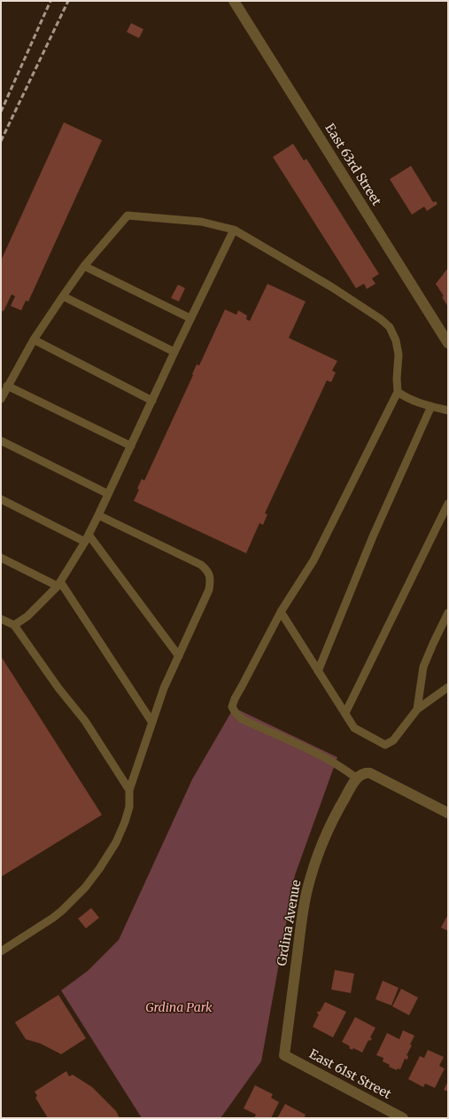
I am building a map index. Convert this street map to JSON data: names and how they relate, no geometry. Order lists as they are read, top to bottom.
{
  "streets": {
    "street": ["East 63rd Street", "Grdina Avenue", "East 61st Street"]
  },
  "crossings": [
    ["Grdina Avenue", "East 61st Street"]
  ],
  "parks": ["Grdina Park"]
}
